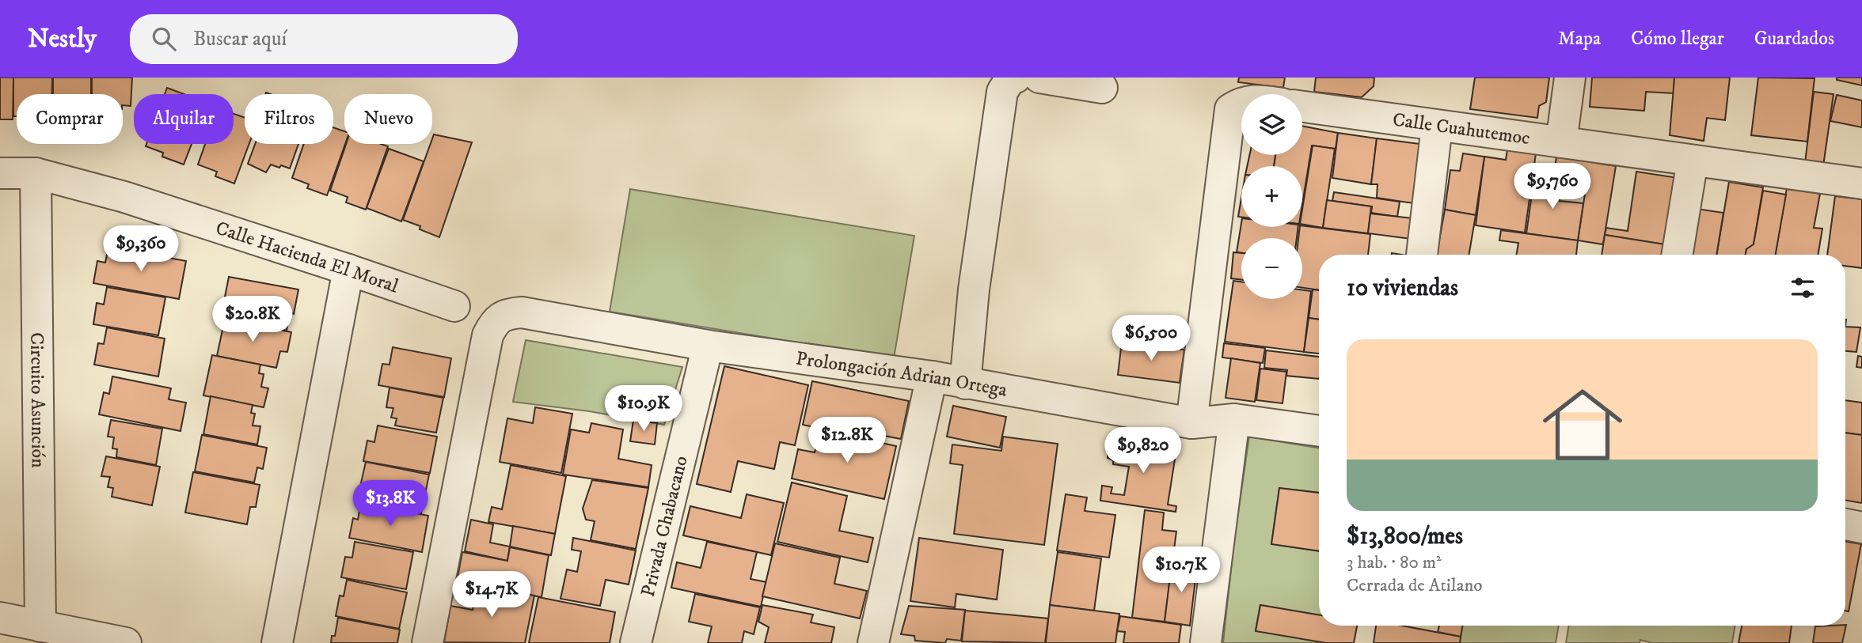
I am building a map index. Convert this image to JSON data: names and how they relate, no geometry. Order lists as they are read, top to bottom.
{
  "streets": {
    "street": [
      "Calle Cuahutemoc",
      "Calle Hacienda El Moral",
      "Prolongación Adrian Ortega",
      "Circuito Asunción",
      "Privada Chabacano"
    ]
  },
  "crossings": [
    ["Calle Hacienda El Moral", "Circuito Asunción"],
    ["Prolongación Adrian Ortega", "Privada Chabacano"]
  ],
  "page": {
    "header": "Nestly",
    "search": "Buscar aquí",
    "nav": ["Mapa", "Cómo llegar", "Guardados"],
    "map_buttons": ["+", "−"],
    "chip": [
      "Comprar",
      "Alquilar",
      "Filtros",
      "Nuevo"
    ],
    "price": [
      "$9,760",
      "$9,360",
      "$20.8K",
      "$6,500",
      "$10.9K",
      "$12.8K",
      "$9,820",
      "$13.8K",
      "$10.7K",
      "$14.7K"
    ],
    "heading": "10 viviendas",
    "list": [
      {
        "name": "$13,800/mes",
        "note": "3 hab. · 80 m² · Cerrada de Atilano"
      }
    ]
  }
}
